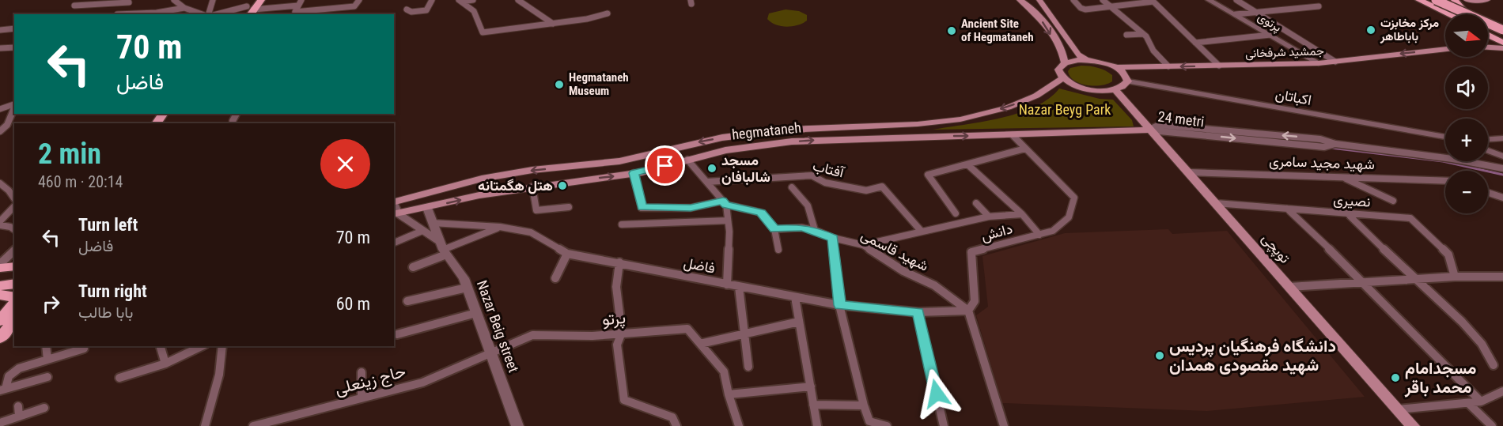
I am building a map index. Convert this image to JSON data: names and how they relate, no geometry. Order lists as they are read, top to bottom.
{
  "streets": {
    "main road": ["جمشید شرفخانی", "hegmataneh", "توپچی"],
    "street": [
      "پرتوی",
      "اکباتان",
      "24 metri",
      "شهید مجید سامری",
      "آفتاب",
      "نصیری",
      "دانش",
      "شهید قاسمی",
      "فاضل",
      "پرتو",
      "Nazar Beig street",
      "حاج زینعلی"
    ]
  },
  "crossings": [
    ["پرتوی", "جمشید شرفخانی"],
    ["24 metri", "hegmataneh"],
    ["24 metri", "توپچی"],
    ["hegmataneh", "دانش"],
    ["hegmataneh", "توپچی"],
    ["hegmataneh", "Nazar Beig street"],
    ["شهید مجید سامری", "توپچی"],
    ["نصیری", "توپچی"],
    ["دانش", "شهید قاسمی"],
    ["دانش", "فاضل"],
    ["شهید قاسمی", "فاضل"],
    ["فاضل", "Nazar Beig street"],
    ["پرتو", "Nazar Beig street"],
    ["پرتو", "حاج زینعلی"],
    ["Nazar Beig street", "حاج زینعلی"]
  ],
  "one_way": ["جمشید شرفخانی"],
  "parks": ["Nazar Beyg Park"],
  "places": [
    "مرکز مخابزت باباطاهر",
    "Ancient Site of Hegmataneh",
    "Hegmataneh Museum",
    "مسجد شالبافان",
    "هتل هگمتانه",
    "دانشگاه فرهنگیان پردیس شهید مقصودی همدان",
    "مسجدامام محمد باقر"
  ],
  "north": "right",
  "page": {
    "map_buttons": ["+", "−"],
    "turn": ["70 m", "فاضل"],
    "heading": ["2 min", "460 m · 20:14"],
    "list": [
      {
        "name": "Turn left",
        "note": "فاضل",
        "value": "70 m"
      },
      {
        "name": "Turn right",
        "note": "بابا طالب",
        "value": "60 m"
      }
    ]
  }
}
